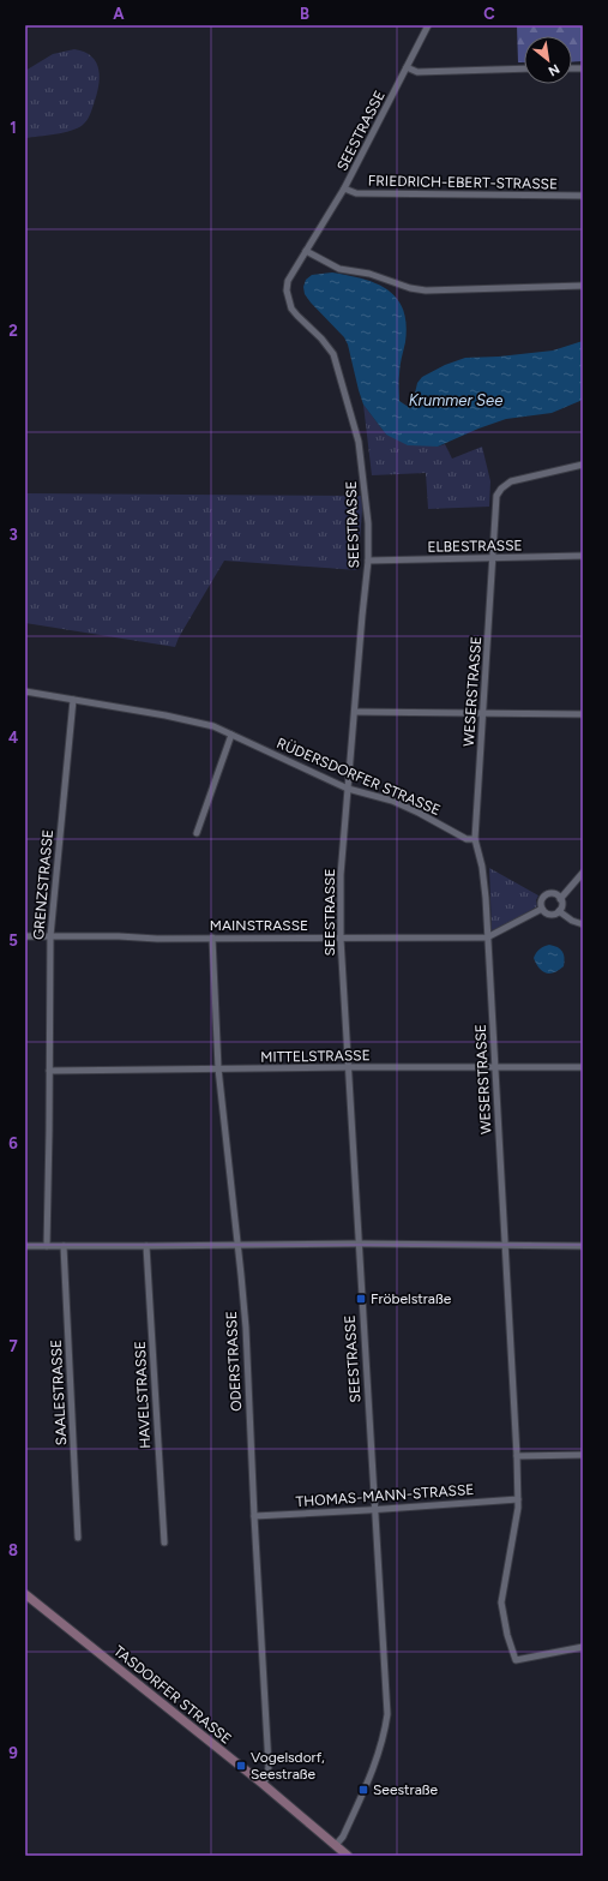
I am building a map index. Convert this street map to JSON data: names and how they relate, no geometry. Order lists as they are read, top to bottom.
{
  "streets": {
    "main road": ["TASDORFER STRASSE"],
    "street": [
      "SEESTRASSE",
      "FRIEDRICH-EBERT-STRASSE",
      "ELBESTRASSE",
      "WESERSTRASSE",
      "RÜDERSDORFER STRASSE",
      "GRENZSTRASSE",
      "MAINSTRASSE",
      "MITTELSTRASSE",
      "ODERSTRASSE",
      "SAALESTRASSE",
      "HAVELSTRASSE",
      "THOMAS-MANN-STRASSE"
    ]
  },
  "crossings": [
    ["SEESTRASSE", "FRIEDRICH-EBERT-STRASSE"],
    ["SEESTRASSE", "ELBESTRASSE"],
    ["SEESTRASSE", "RÜDERSDORFER STRASSE"],
    ["SEESTRASSE", "MAINSTRASSE"],
    ["SEESTRASSE", "MITTELSTRASSE"],
    ["SEESTRASSE", "THOMAS-MANN-STRASSE"],
    ["SEESTRASSE", "TASDORFER STRASSE"],
    ["ELBESTRASSE", "WESERSTRASSE"],
    ["WESERSTRASSE", "RÜDERSDORFER STRASSE"],
    ["WESERSTRASSE", "MAINSTRASSE"],
    ["WESERSTRASSE", "MITTELSTRASSE"],
    ["WESERSTRASSE", "THOMAS-MANN-STRASSE"],
    ["RÜDERSDORFER STRASSE", "GRENZSTRASSE"],
    ["GRENZSTRASSE", "MAINSTRASSE"],
    ["GRENZSTRASSE", "MITTELSTRASSE"],
    ["MAINSTRASSE", "ODERSTRASSE"],
    ["MITTELSTRASSE", "ODERSTRASSE"],
    ["ODERSTRASSE", "THOMAS-MANN-STRASSE"],
    ["ODERSTRASSE", "TASDORFER STRASSE"]
  ],
  "water": ["Krummer See"],
  "places": {
    "transit": ["Fröbelstraße", "Vogelsdorf, Seestraße", "Seestraße"]
  },
  "north": "bottom right",
  "grid": {
    "columns": ["A", "B", "C"],
    "rows": [
      "1",
      "2",
      "3",
      "4",
      "5",
      "6",
      "7",
      "8",
      "9"
    ]
  }
}
